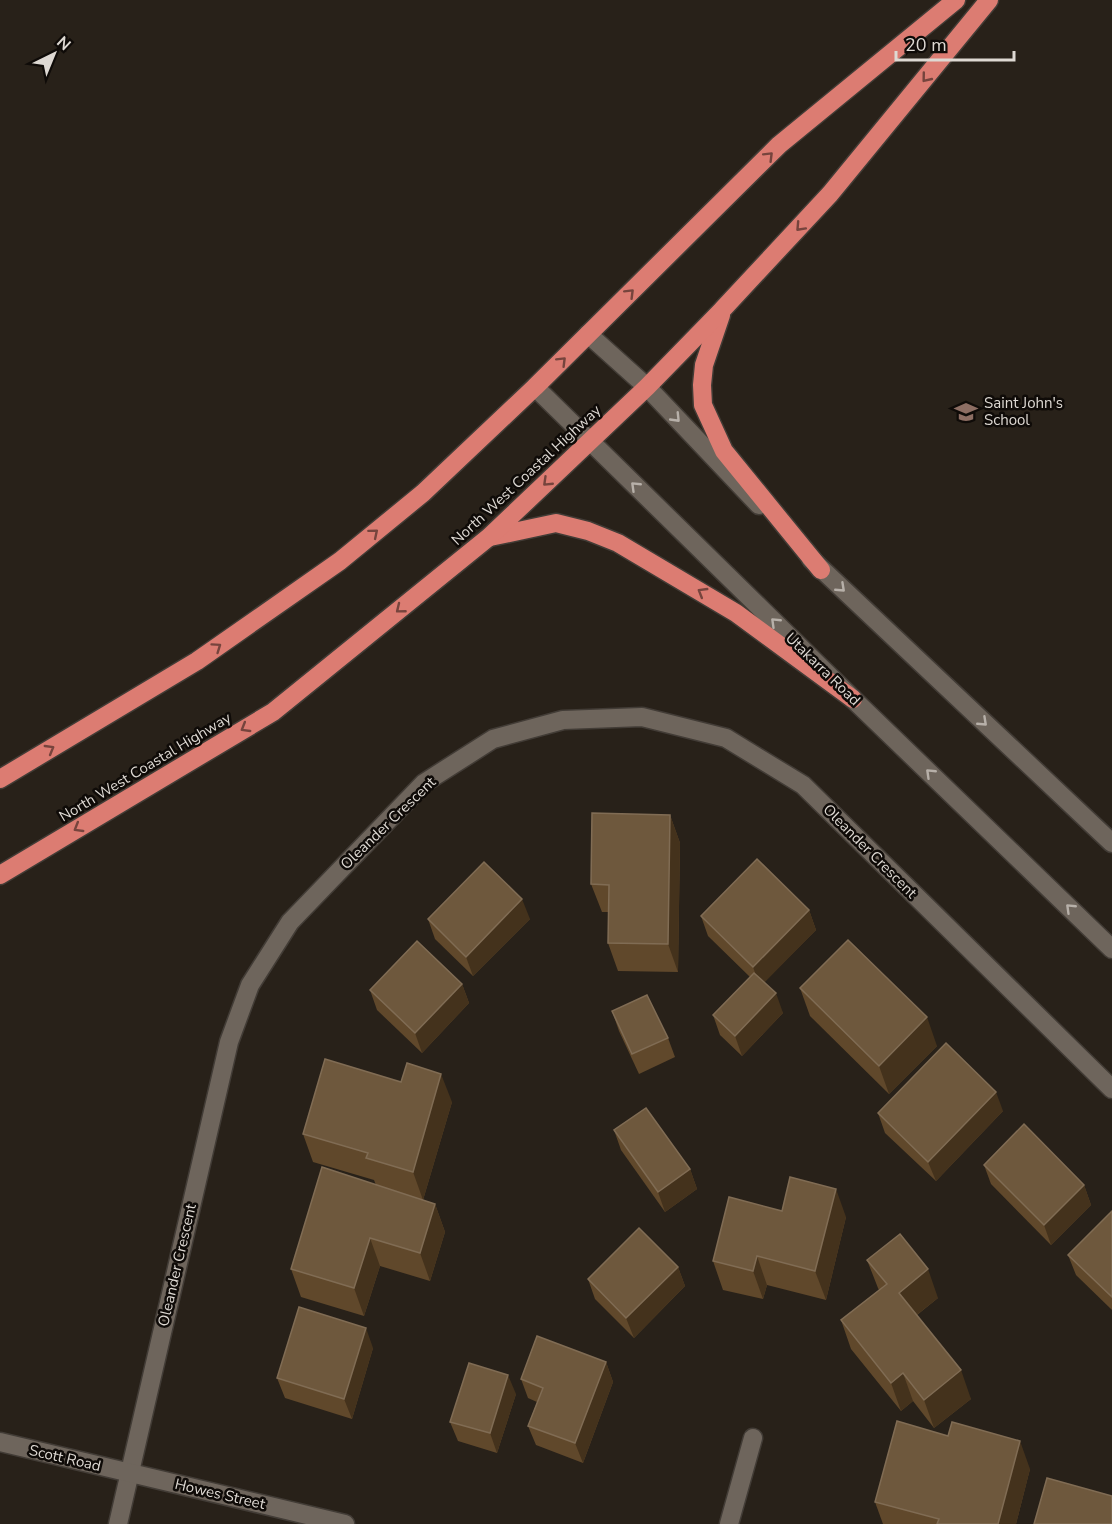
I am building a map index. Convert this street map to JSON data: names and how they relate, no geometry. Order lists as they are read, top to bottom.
{
  "streets": {
    "highway": ["North West Coastal Highway"],
    "street": [
      "Utakarra Road",
      "Oleander Crescent",
      "Scott Road",
      "Howes Street"
    ]
  },
  "crossings": [
    ["North West Coastal Highway", "Utakarra Road"],
    ["Oleander Crescent", "Scott Road"],
    ["Oleander Crescent", "Howes Street"],
    ["Scott Road", "Howes Street"]
  ],
  "places": {
    "school or university": ["Saint John's School"]
  },
  "scale_bar": "20 m",
  "north": "top right"
}
